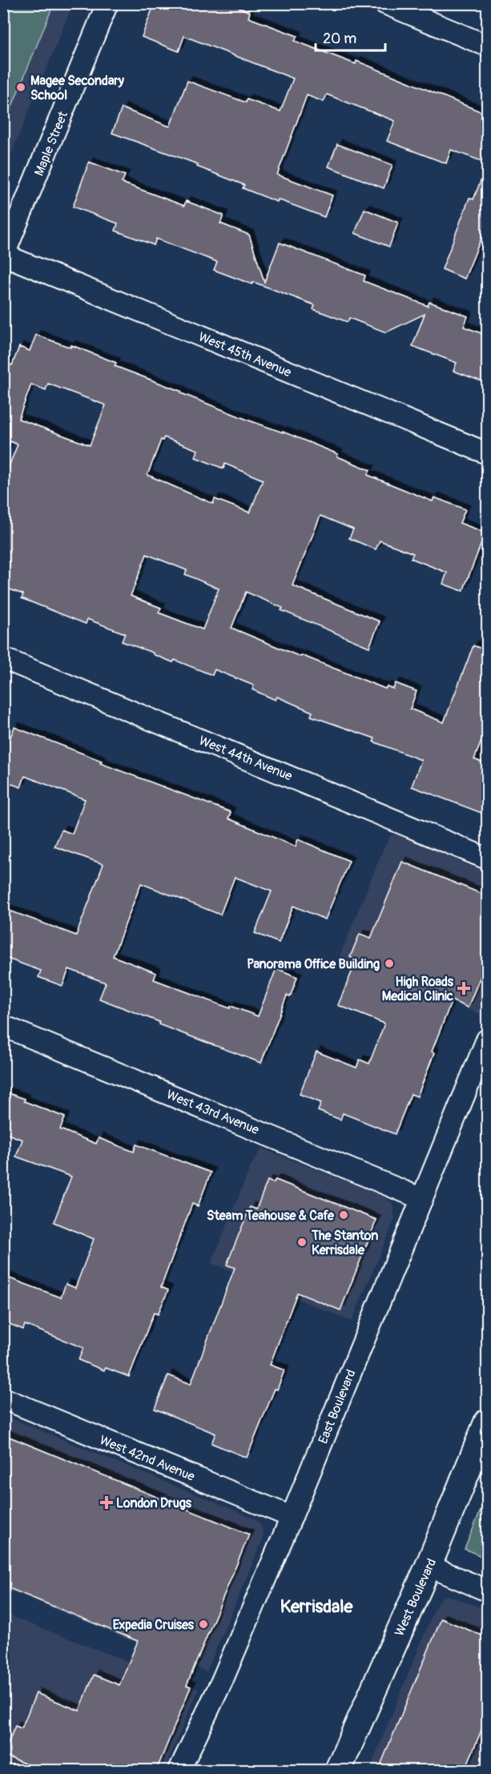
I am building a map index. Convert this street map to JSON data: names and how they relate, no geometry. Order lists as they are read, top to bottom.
{
  "streets": {
    "street": [
      "Maple Street",
      "West 45th Avenue",
      "West 44th Avenue",
      "West 43rd Avenue",
      "East Boulevard",
      "West 42nd Avenue",
      "West Boulevard"
    ]
  },
  "crossings": [
    ["Maple Street", "West 45th Avenue"],
    ["West 43rd Avenue", "East Boulevard"],
    ["East Boulevard", "West 42nd Avenue"]
  ],
  "districts": ["Kerrisdale"],
  "places": {
    "other": [
      "Magee Secondary School",
      "Panorama Office Building",
      "Steam Teahouse & Cafe",
      "The Stanton Kerrisdale",
      "Expedia Cruises"
    ],
    "health": ["High Roads Medical Clinic", "London Drugs"]
  },
  "scale_bar": "20 m"
}
